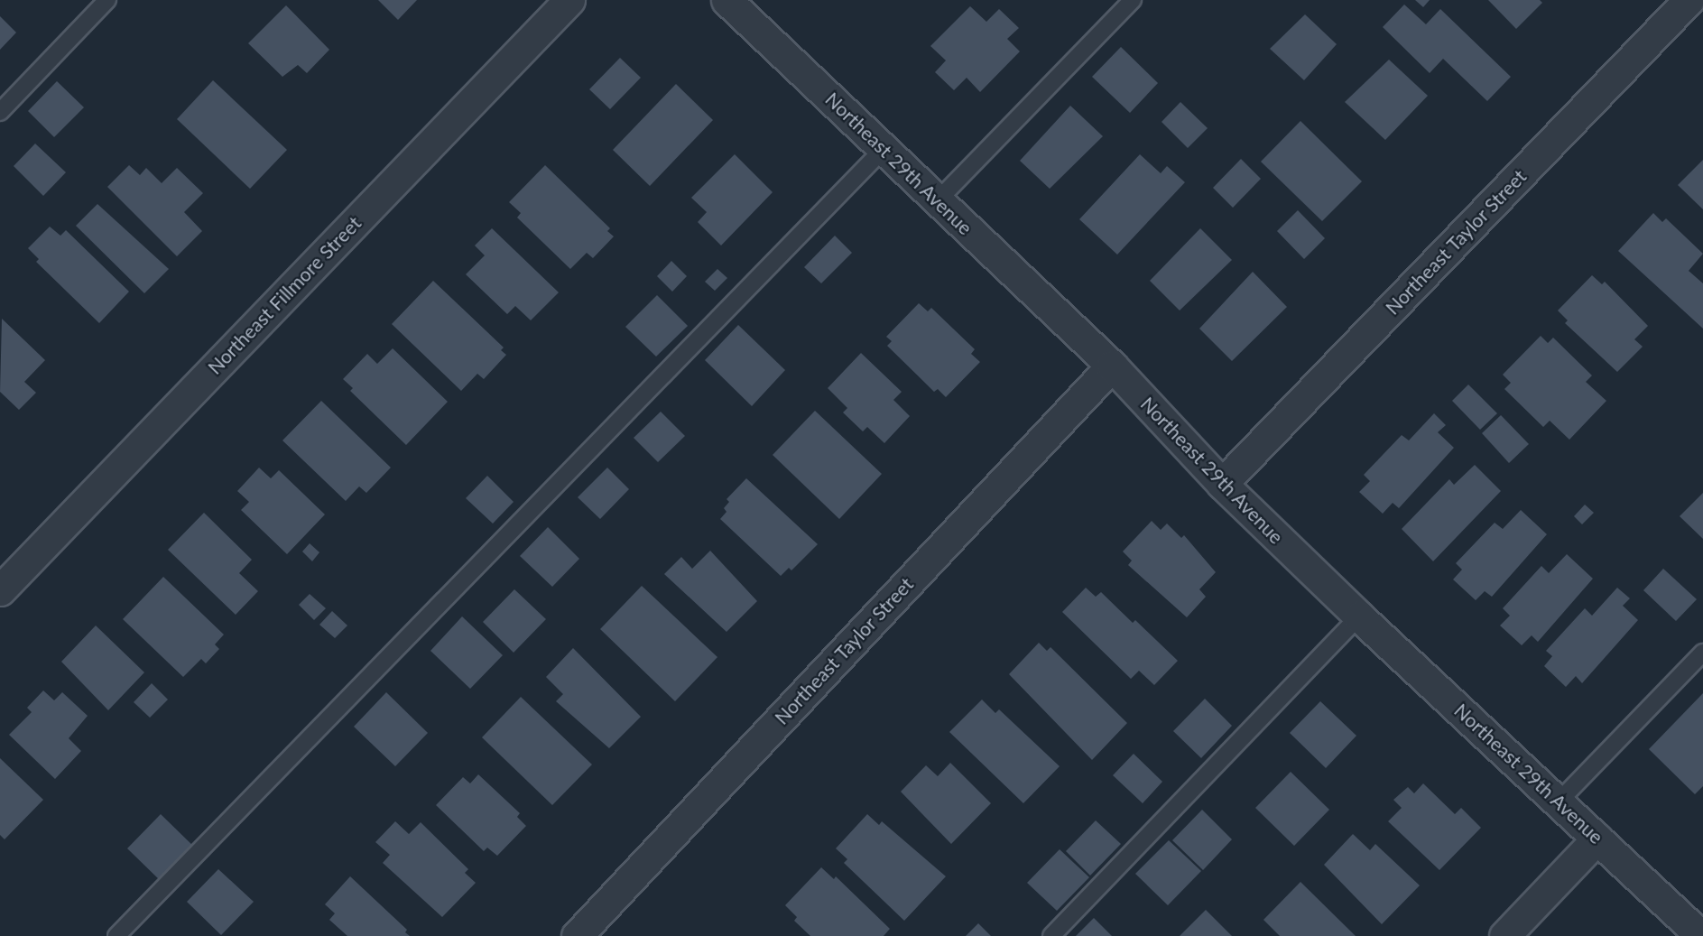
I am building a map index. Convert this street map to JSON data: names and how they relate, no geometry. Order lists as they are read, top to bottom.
{
  "streets": {
    "street": ["Northeast 29th Avenue", "Northeast Taylor Street", "Northeast Fillmore Street"]
  },
  "crossings": [
    ["Northeast 29th Avenue", "Northeast Taylor Street"]
  ]
}
